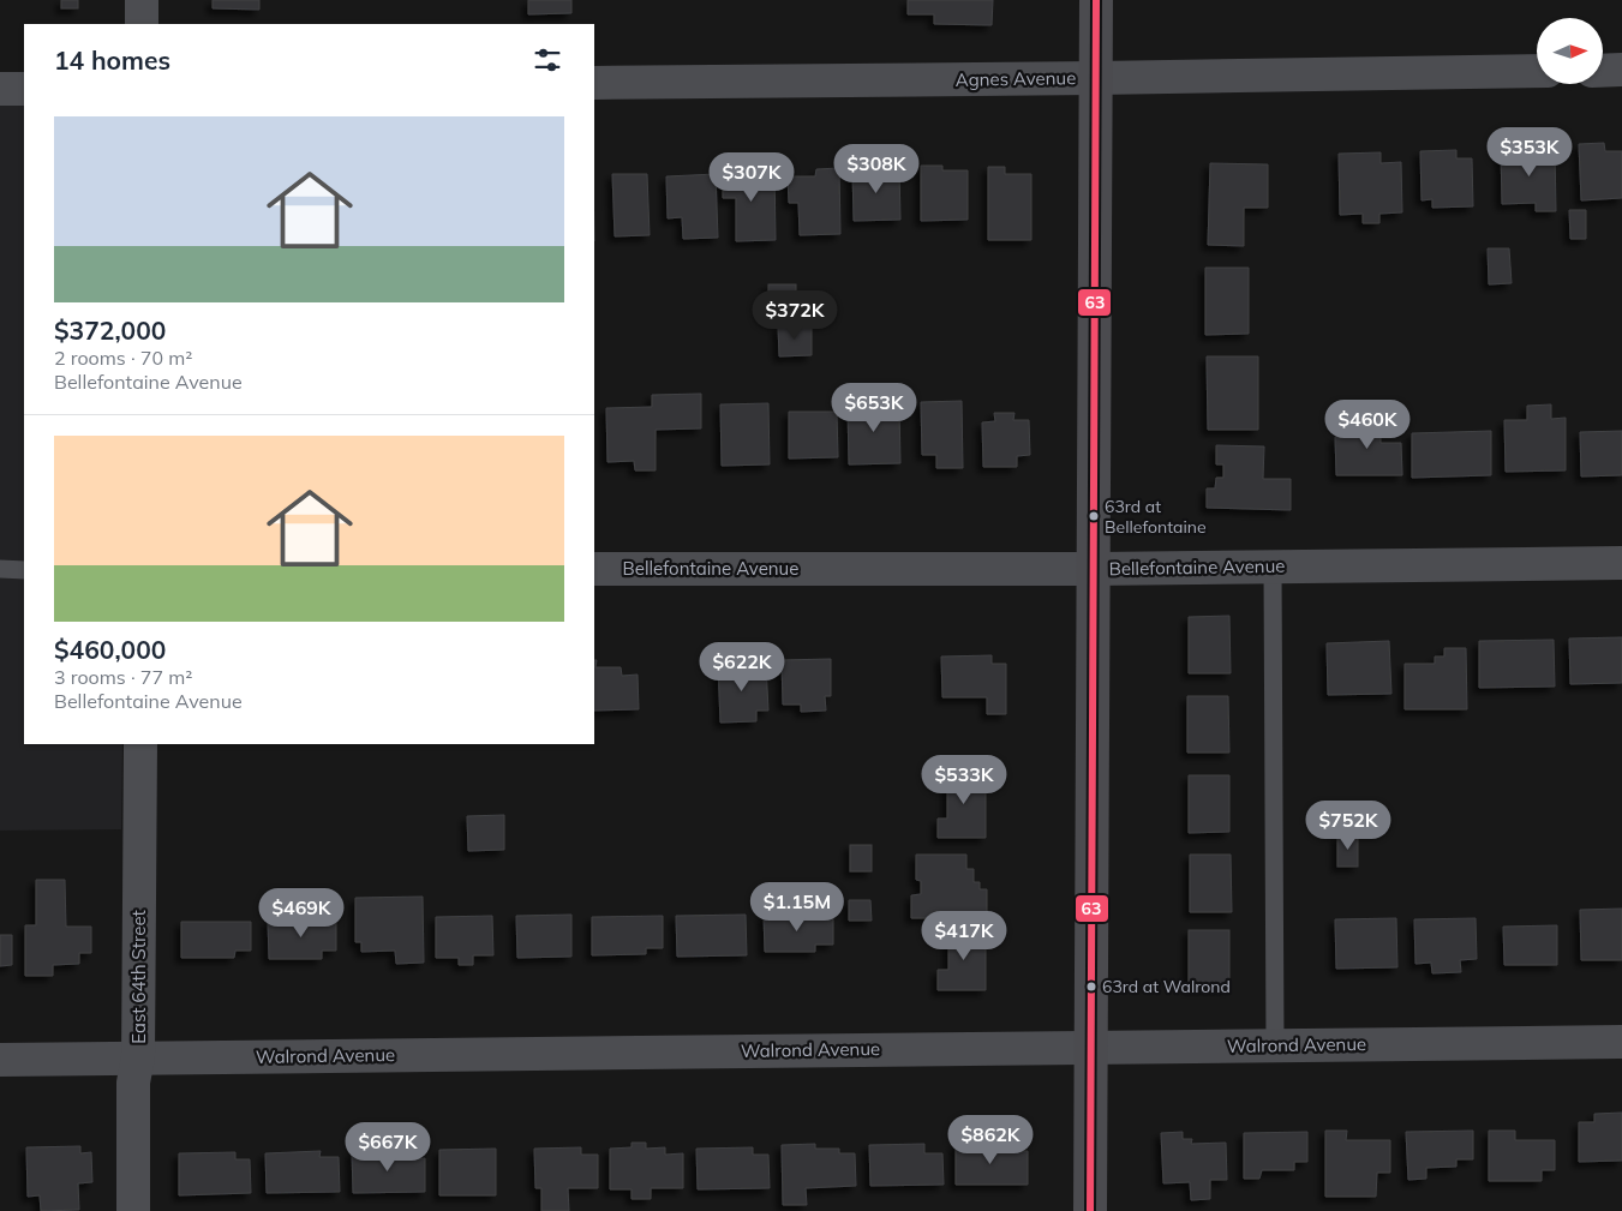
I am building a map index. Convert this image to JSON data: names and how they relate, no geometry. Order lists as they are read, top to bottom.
{
  "streets": {
    "street": [
      "Agnes Avenue",
      "Bellefontaine Avenue",
      "East 64th Street",
      "Walrond Avenue"
    ]
  },
  "crossings": [
    ["East 64th Street", "Walrond Avenue"]
  ],
  "places": ["63rd at Bellefontaine", "63rd at Walrond"],
  "lines": ["transit line 63"],
  "north": "right",
  "page": {
    "heading": "14 homes",
    "list": [
      {
        "name": "$372,000",
        "note": "2 rooms · 70 m² · Bellefontaine Avenue"
      },
      {
        "name": "$460,000",
        "note": "3 rooms · 77 m² · Bellefontaine Avenue"
      }
    ],
    "price": [
      "$353K",
      "$308K",
      "$307K",
      "$372K",
      "$653K",
      "$460K",
      "$622K",
      "$533K",
      "$752K",
      "$1.15M",
      "$469K",
      "$417K",
      "$862K",
      "$667K"
    ]
  }
}
